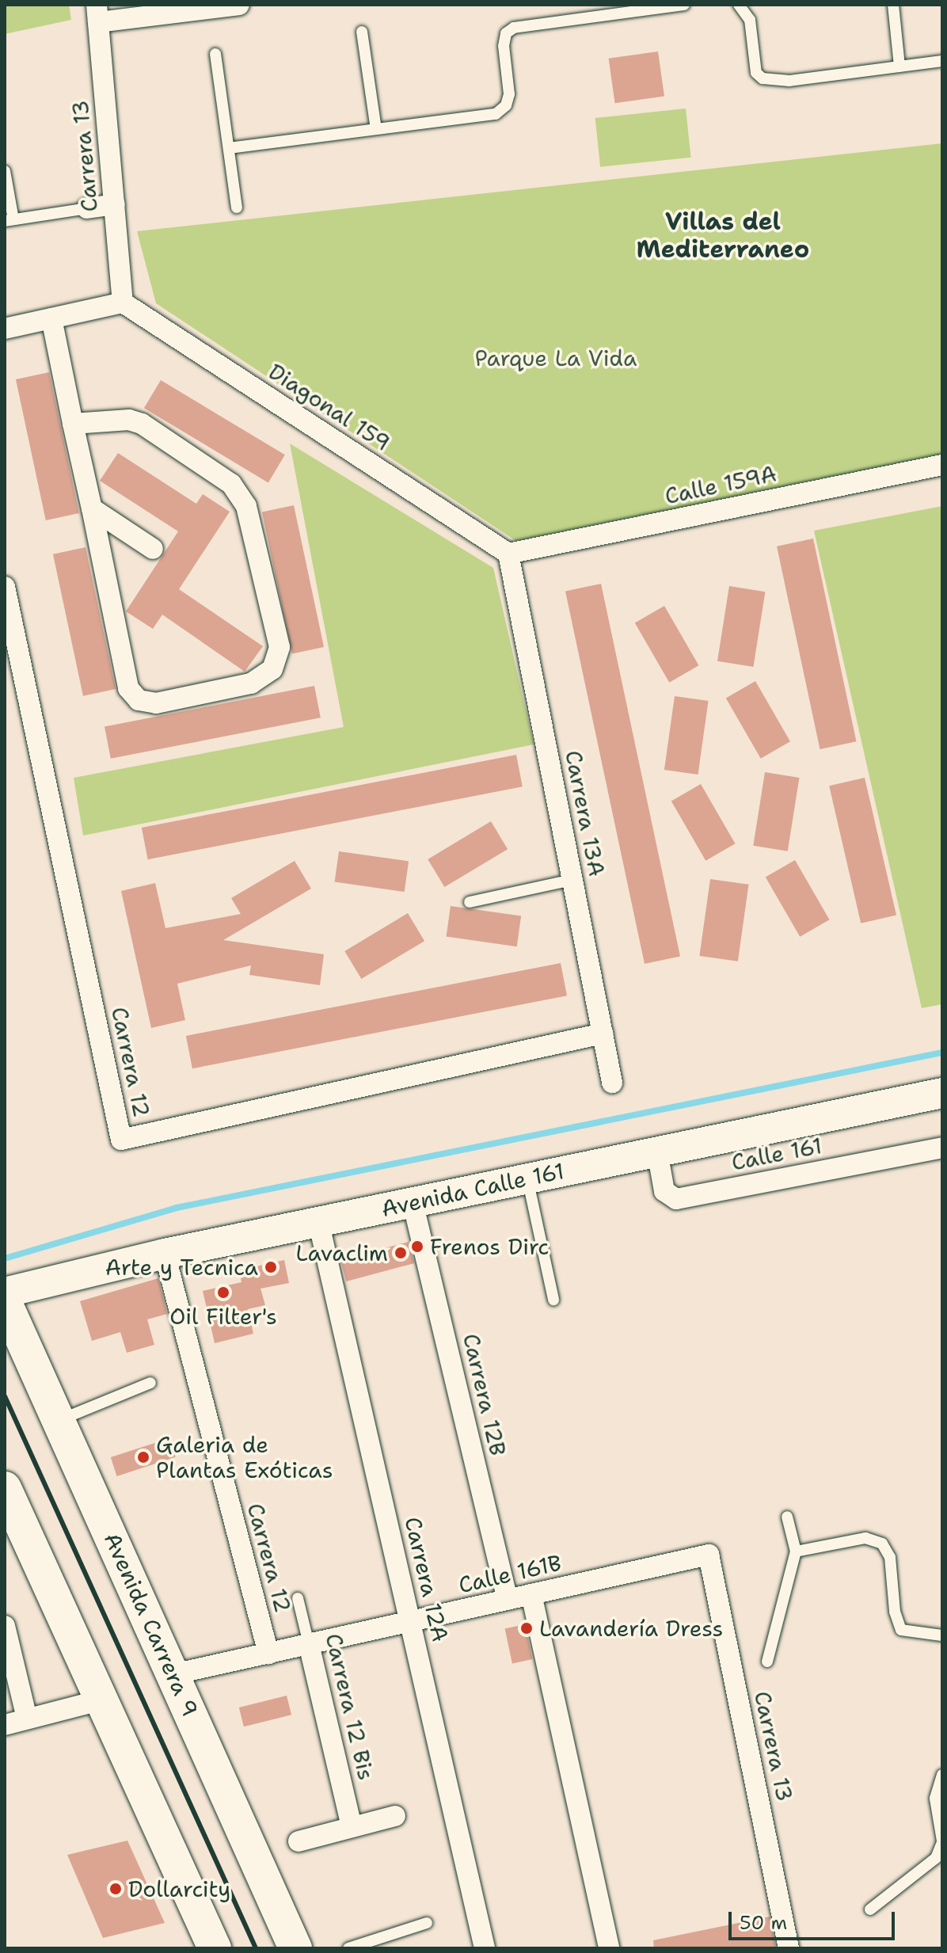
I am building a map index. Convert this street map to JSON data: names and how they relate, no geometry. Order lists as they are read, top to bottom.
{
  "streets": {
    "main road": ["Avenida Calle 161", "Avenida Carrera 9"],
    "street": [
      "Carrera 13",
      "Diagonal 159",
      "Calle 159A",
      "Carrera 13A",
      "Carrera 12",
      "Calle 161",
      "Carrera 12B",
      "Calle 161B",
      "Carrera 12A",
      "Carrera 12 Bis"
    ]
  },
  "crossings": [
    ["Carrera 13", "Diagonal 159"],
    ["Carrera 13", "Calle 161B"],
    ["Diagonal 159", "Calle 159A"],
    ["Diagonal 159", "Carrera 13A"],
    ["Calle 159A", "Carrera 13A"],
    ["Carrera 13A", "Carrera 12"],
    ["Carrera 12", "Avenida Calle 161"],
    ["Carrera 12", "Calle 161B"],
    ["Calle 161", "Avenida Calle 161"],
    ["Avenida Calle 161", "Carrera 12B"],
    ["Avenida Calle 161", "Carrera 12A"],
    ["Carrera 12B", "Calle 161B"],
    ["Calle 161B", "Carrera 12A"],
    ["Calle 161B", "Avenida Carrera 9"],
    ["Calle 161B", "Carrera 12 Bis"]
  ],
  "districts": ["Villas del Mediterraneo"],
  "parks": ["Parque La Vida"],
  "places": [
    "Frenos Dirc",
    "Lavaclim",
    "Arte y Tecnica",
    "Oil Filter's",
    "Galeria de Plantas Exóticas",
    "Lavandería Dress",
    "Dollarcity"
  ],
  "scale_bar": "50 m"
}
